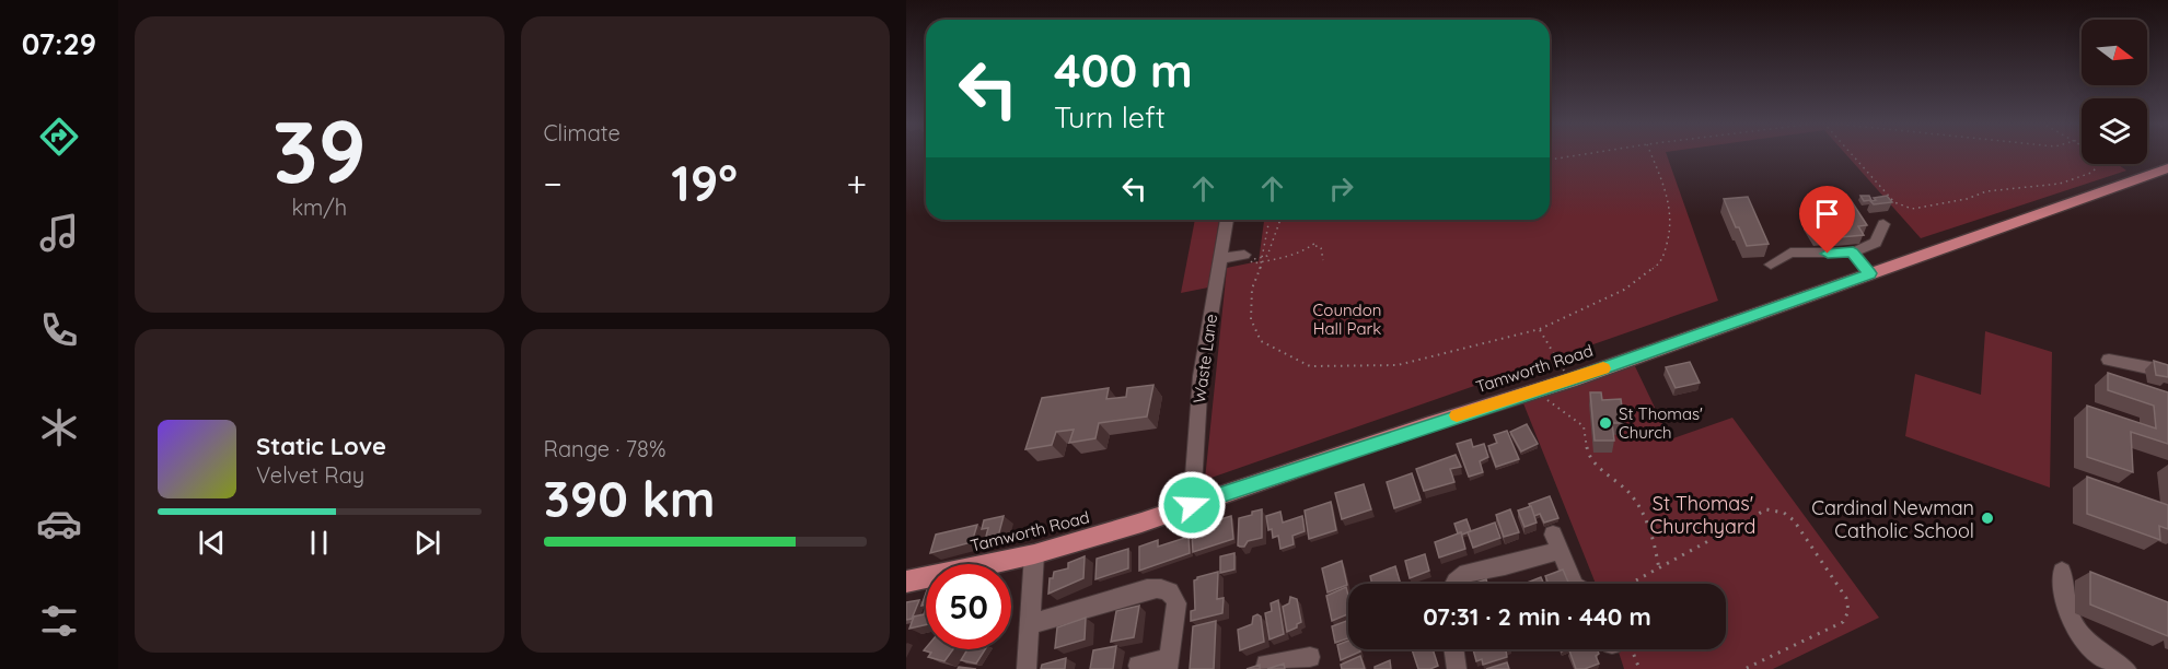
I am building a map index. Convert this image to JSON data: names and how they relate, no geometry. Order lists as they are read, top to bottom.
{
  "streets": {
    "main road": ["Tamworth Road"],
    "street": ["Waste Lane"]
  },
  "crossings": [
    ["Waste Lane", "Tamworth Road"]
  ],
  "parks": ["Coundon Hall Park", "St Thomas' Churchyard"],
  "places": ["St Thomas' Church", "Cardinal Newman Catholic School"],
  "north": "right",
  "page": {
    "tabs": "07:29",
    "tile": [
      ["39", "km/h"],
      "Climate",
      ["Range · 78%", "390 km"]
    ],
    "turn": ["400 m", "Turn left"],
    "heat": ["−", "19°", "+"],
    "song": ["Static Love", "Velvet Ray"],
    "limit": "50",
    "trip": "07:31 · 2 min · 440 m"
  }
}
